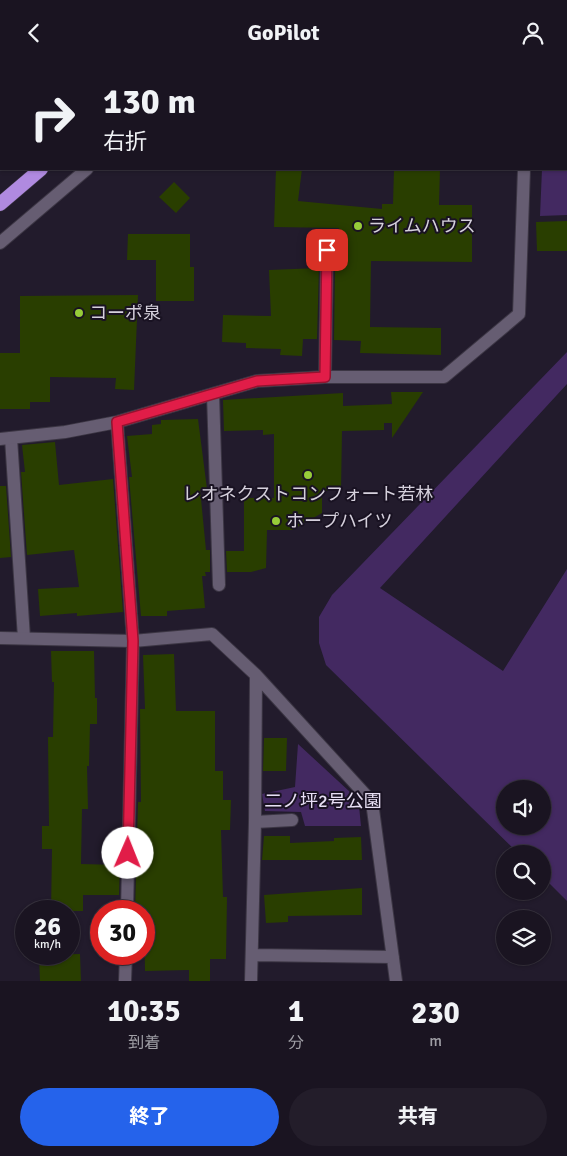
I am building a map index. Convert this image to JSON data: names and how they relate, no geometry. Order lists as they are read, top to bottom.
{
  "parks": ["二ノ坪2号公園"],
  "places": [
    "ライムハウス",
    "コーポ泉",
    "レオネクストコンフォート若林",
    "ホープハイツ"
  ],
  "page": {
    "header": "GoPilot",
    "turn": ["130 m", "右折"],
    "speed": "26 km/h",
    "limit": "30",
    "eta": [
      "10:35",
      "到着",
      "1",
      "分",
      "230",
      "m"
    ],
    "buttons": ["終了", "共有"]
  }
}
